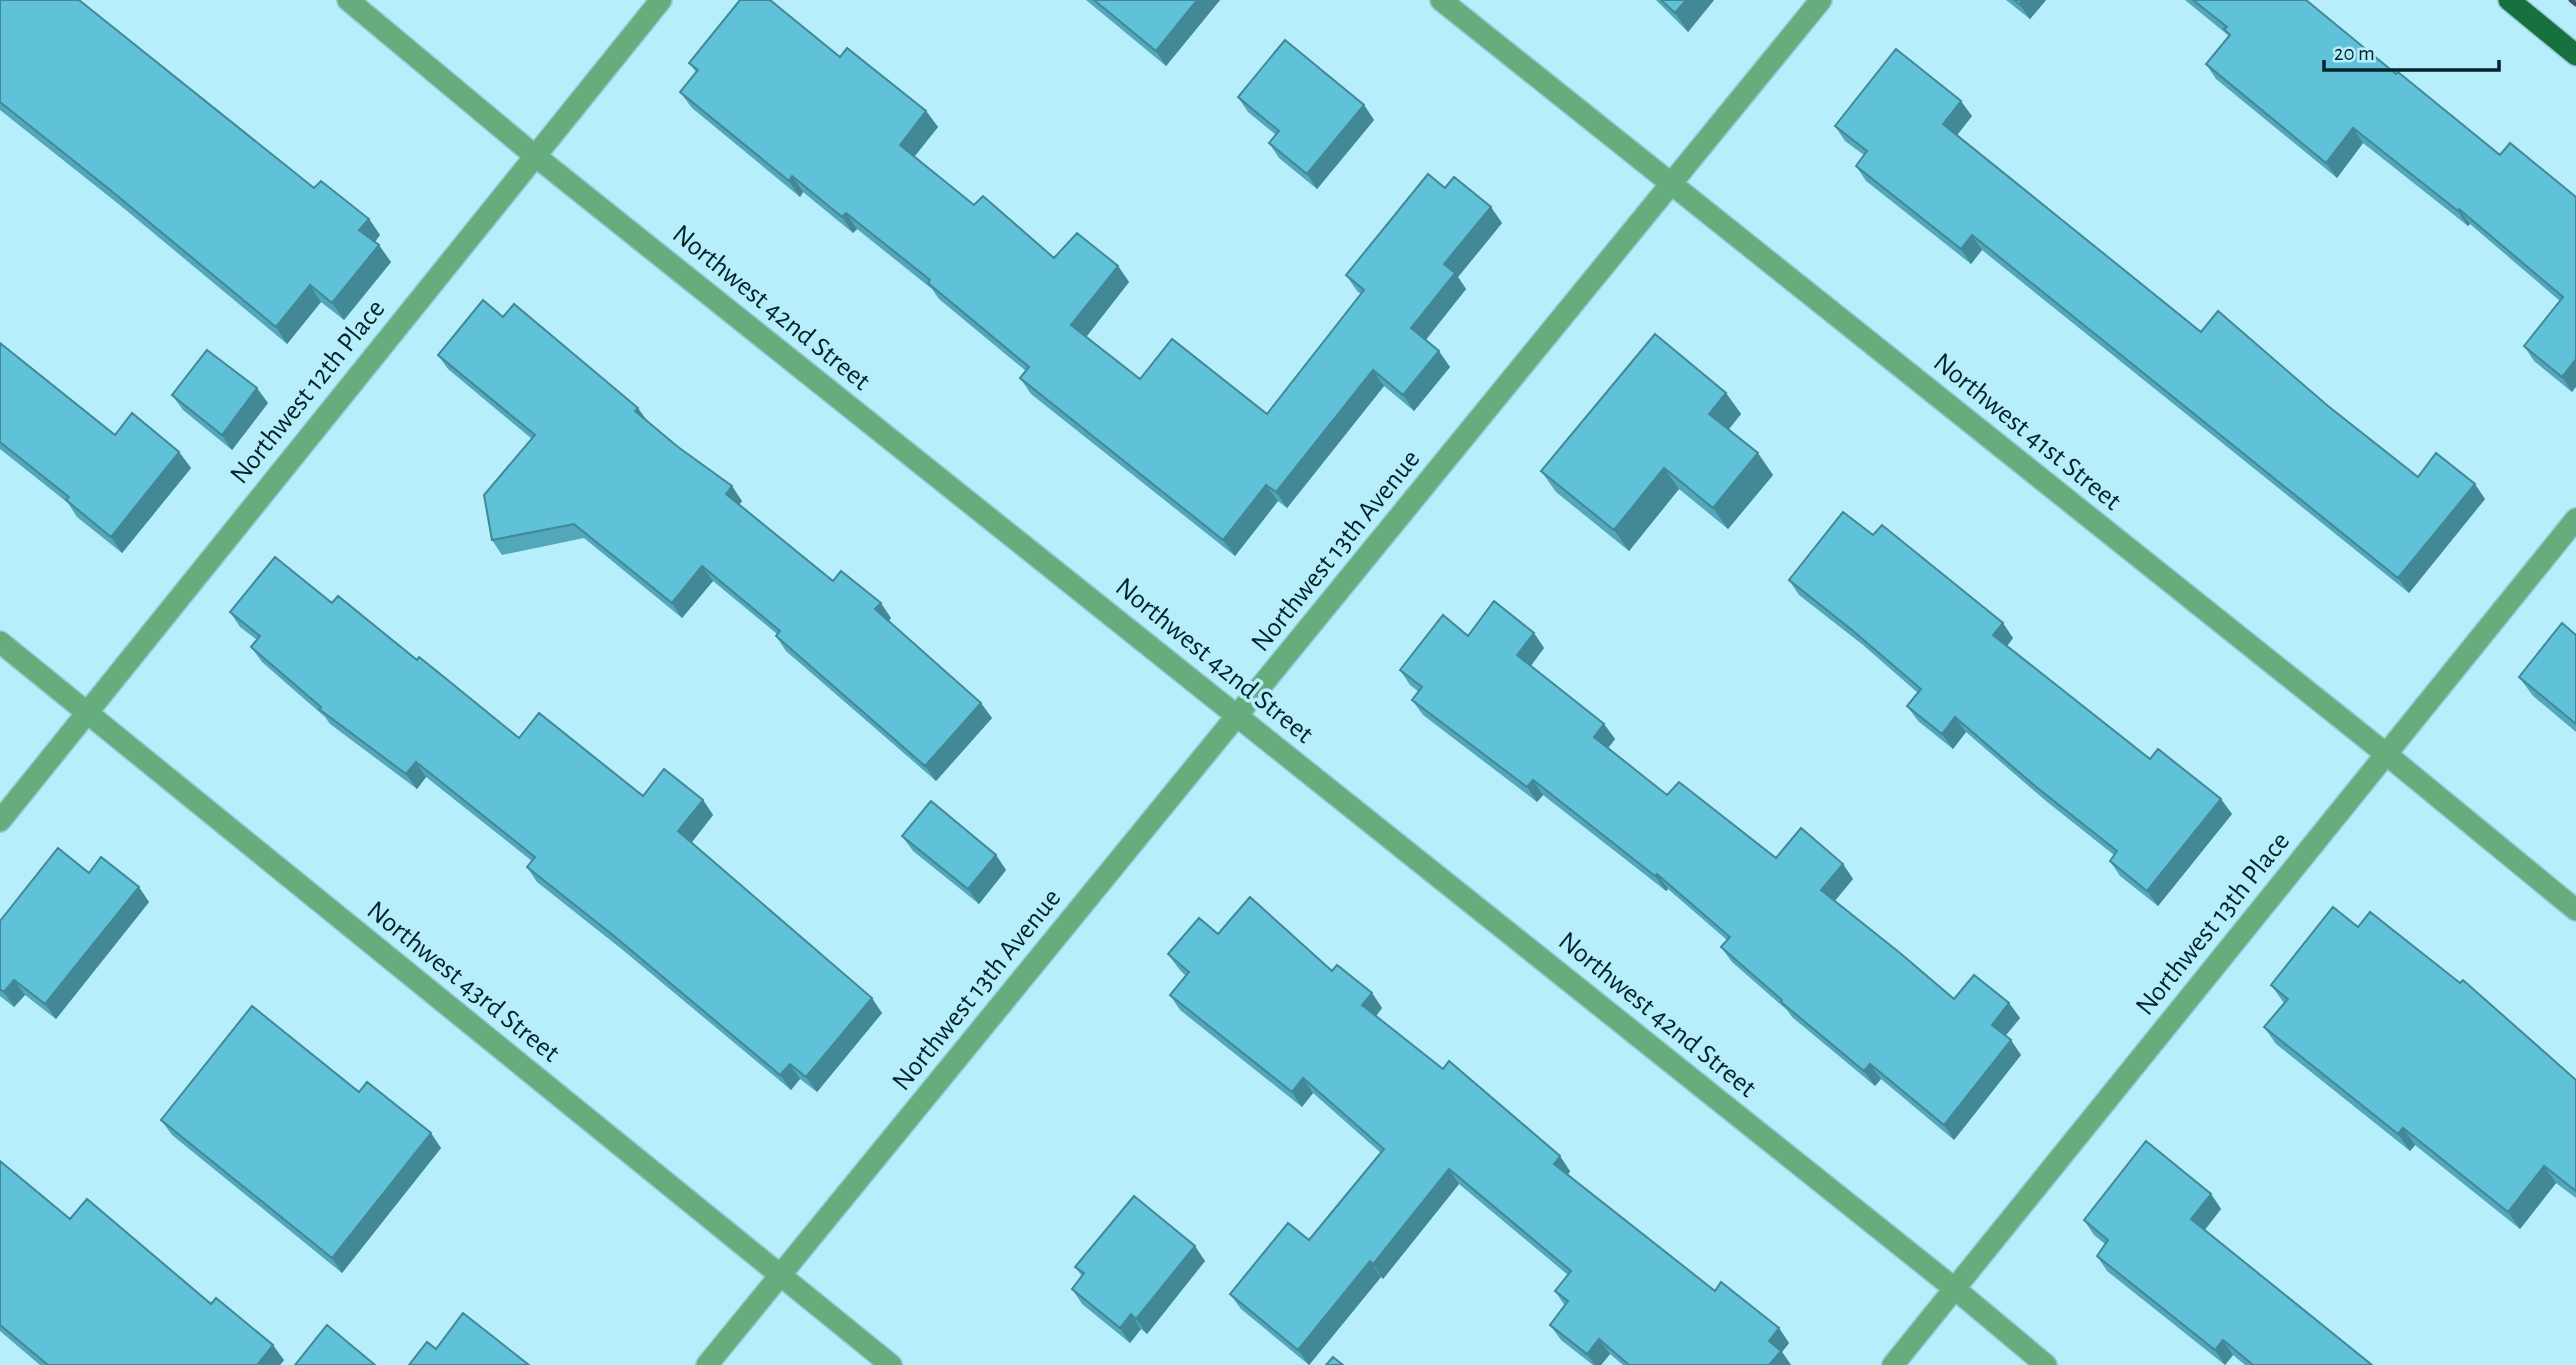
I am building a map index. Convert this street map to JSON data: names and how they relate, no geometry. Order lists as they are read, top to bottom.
{
  "streets": {
    "street": [
      "Northwest 42nd Street",
      "Northwest 12th Place",
      "Northwest 41st Street",
      "Northwest 13th Avenue",
      "Northwest 13th Place",
      "Northwest 43rd Street"
    ]
  },
  "crossings": [
    ["Northwest 42nd Street", "Northwest 12th Place"],
    ["Northwest 42nd Street", "Northwest 13th Avenue"],
    ["Northwest 42nd Street", "Northwest 13th Place"],
    ["Northwest 12th Place", "Northwest 43rd Street"],
    ["Northwest 41st Street", "Northwest 13th Avenue"],
    ["Northwest 41st Street", "Northwest 13th Place"],
    ["Northwest 13th Avenue", "Northwest 43rd Street"]
  ],
  "scale_bar": "20 m"
}
